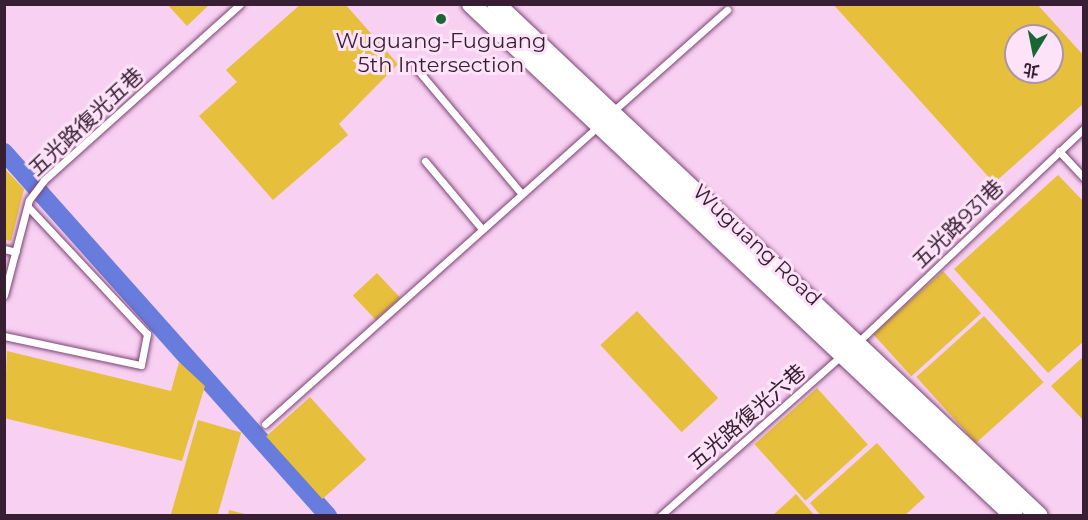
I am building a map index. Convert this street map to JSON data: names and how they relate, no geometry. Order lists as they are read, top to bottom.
{
  "streets": {
    "main road": ["Wuguang Road"],
    "lane": ["五光路復光五巷", "五光路931巷", "五光路復光六巷"]
  },
  "crossings": [
    ["五光路931巷", "Wuguang Road"],
    ["五光路931巷", "五光路復光六巷"],
    ["Wuguang Road", "五光路復光六巷"]
  ],
  "places": ["Wuguang-Fuguang 5th Intersection"],
  "north": "bottom"
}
